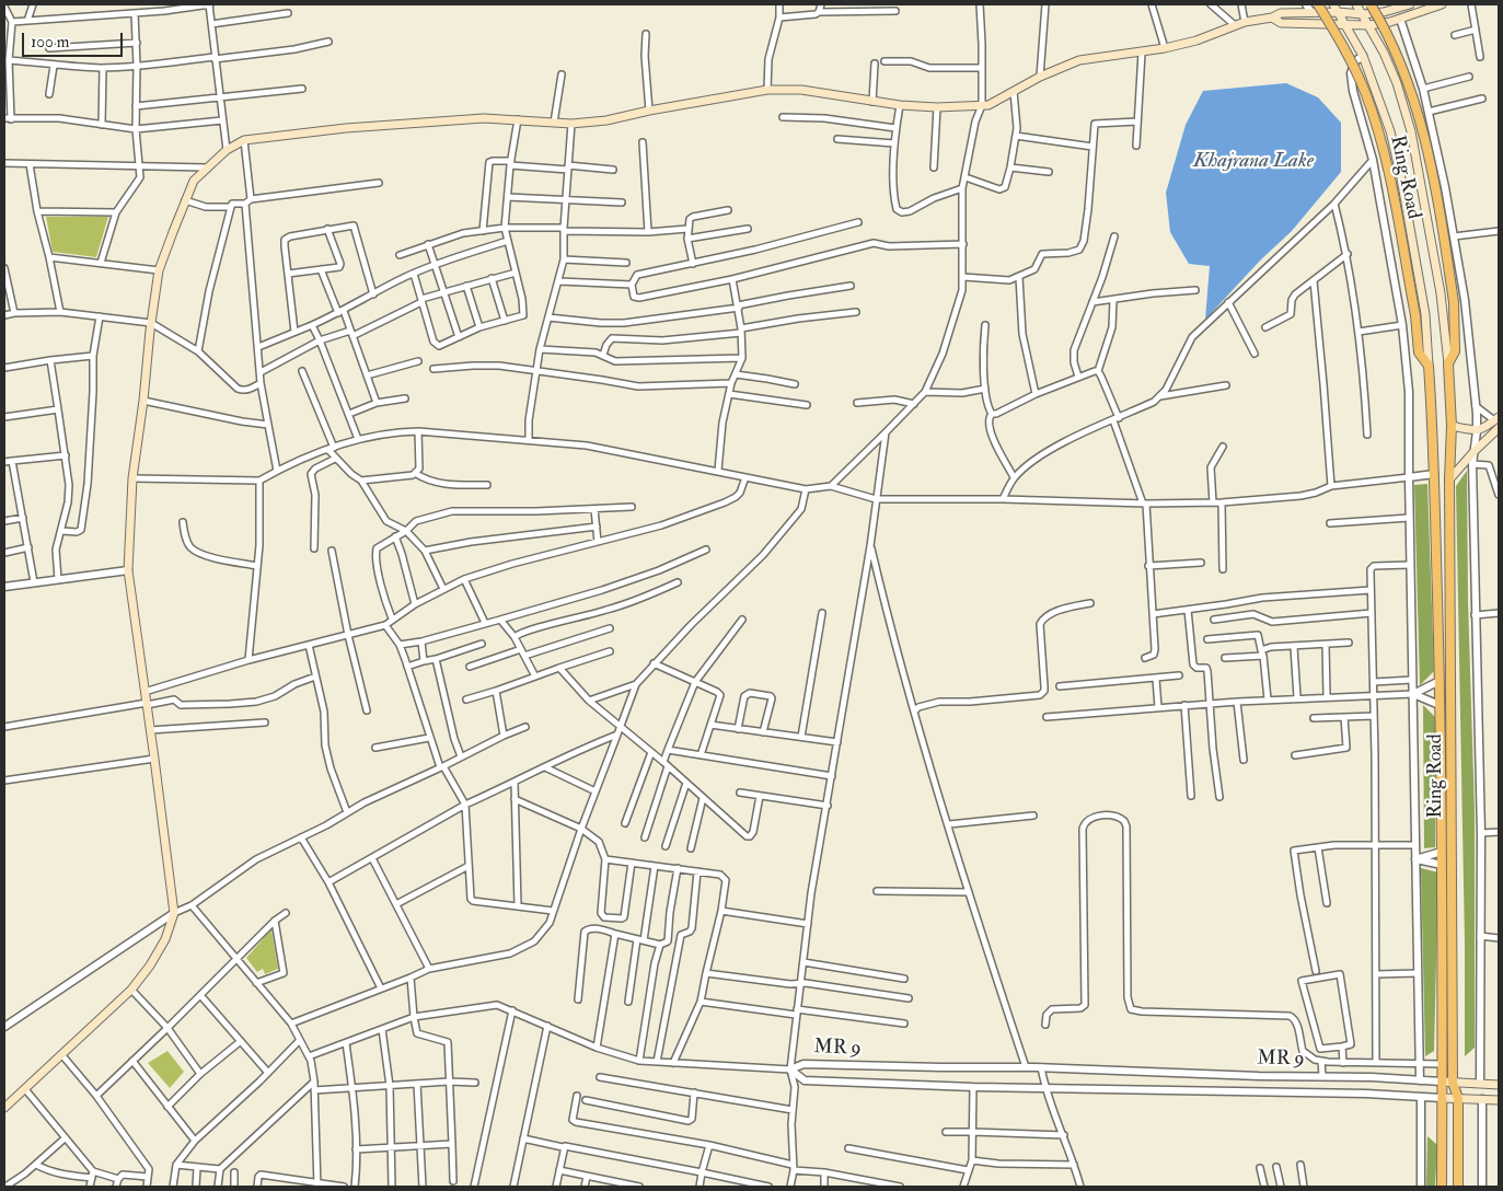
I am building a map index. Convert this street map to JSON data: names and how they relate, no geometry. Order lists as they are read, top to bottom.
{
  "streets": {
    "main road": ["Ring Road", "MR 9"]
  },
  "crossings": [
    ["Ring Road", "MR 9"]
  ],
  "water": ["Khajrana Lake"],
  "scale_bar": "100 m"
}
